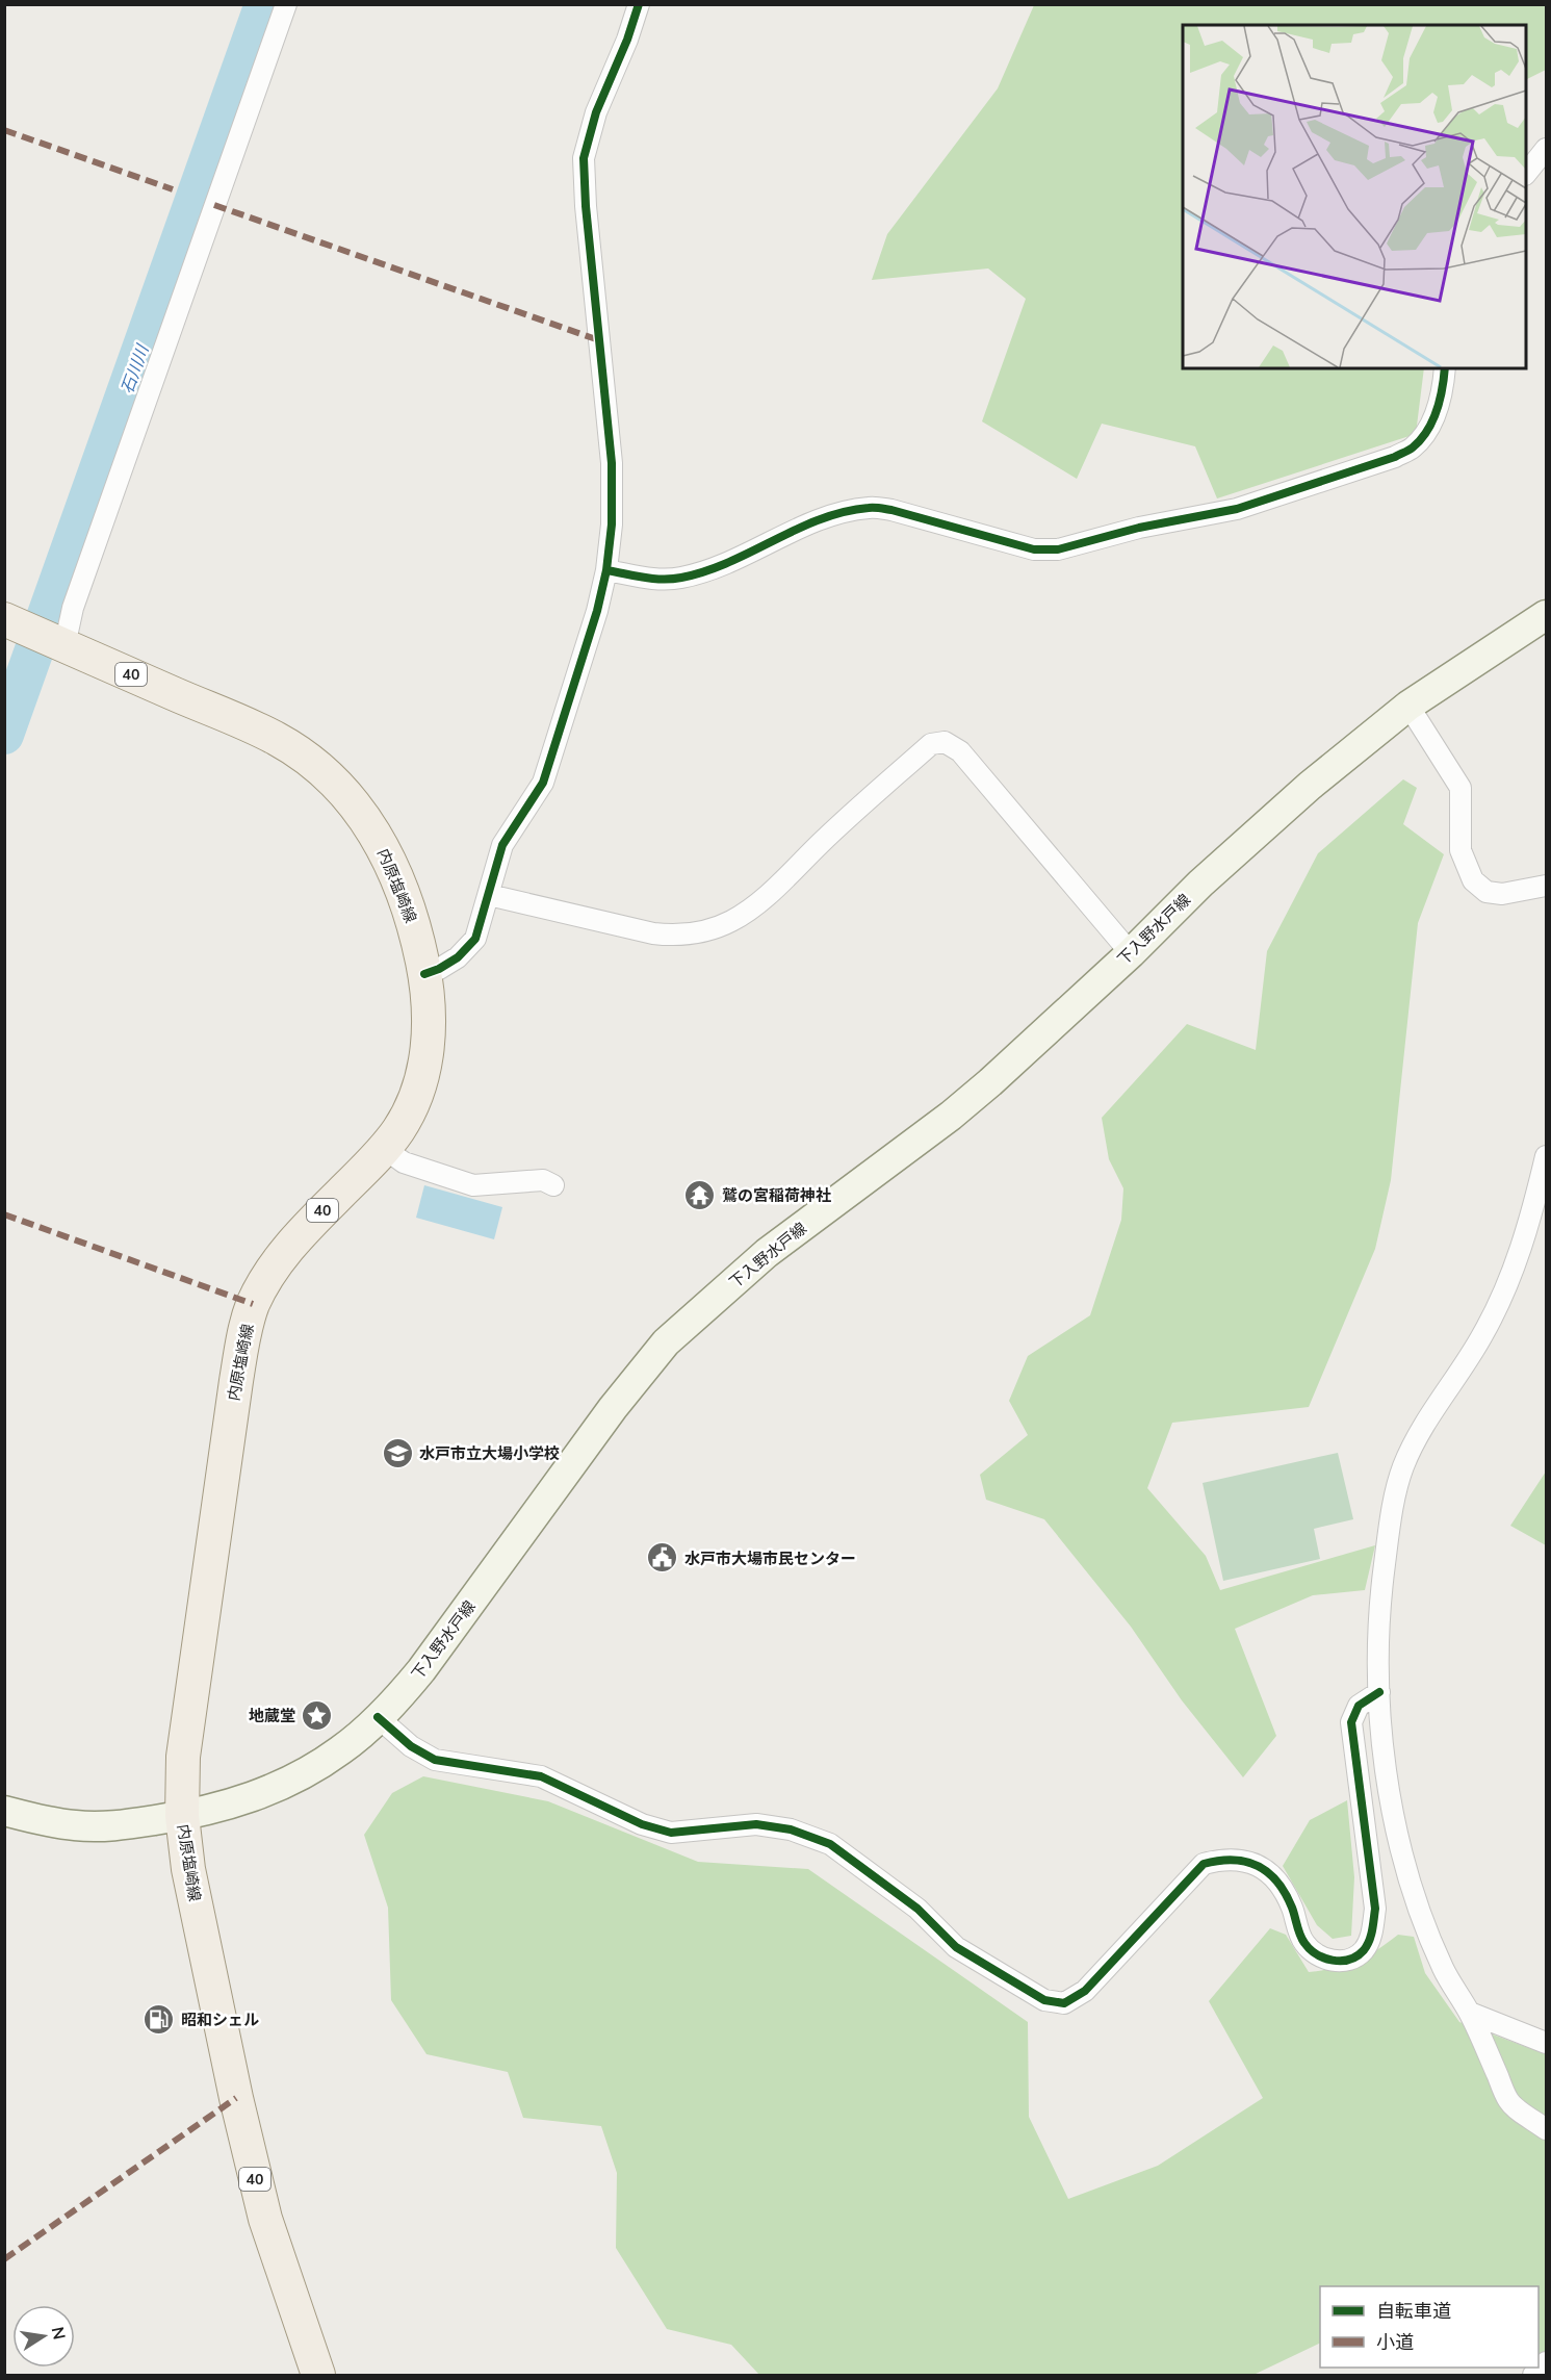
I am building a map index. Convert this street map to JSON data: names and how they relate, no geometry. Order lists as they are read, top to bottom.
{
  "streets": {
    "main road": ["40", "内原塩崎線", "下入野水戸線"]
  },
  "crossings": [
    ["内原塩崎線", "下入野水戸線"]
  ],
  "water": ["石川川"],
  "places": {
    "temple": ["鷲の宮稲荷神社"],
    "school or university": ["水戸市立大場小学校"],
    "public building": ["水戸市大場市民センター"],
    "place": ["地蔵堂"],
    "fuel station": ["昭和シェル"]
  },
  "legend": ["自転車道", "小道"],
  "north": "right"
}
